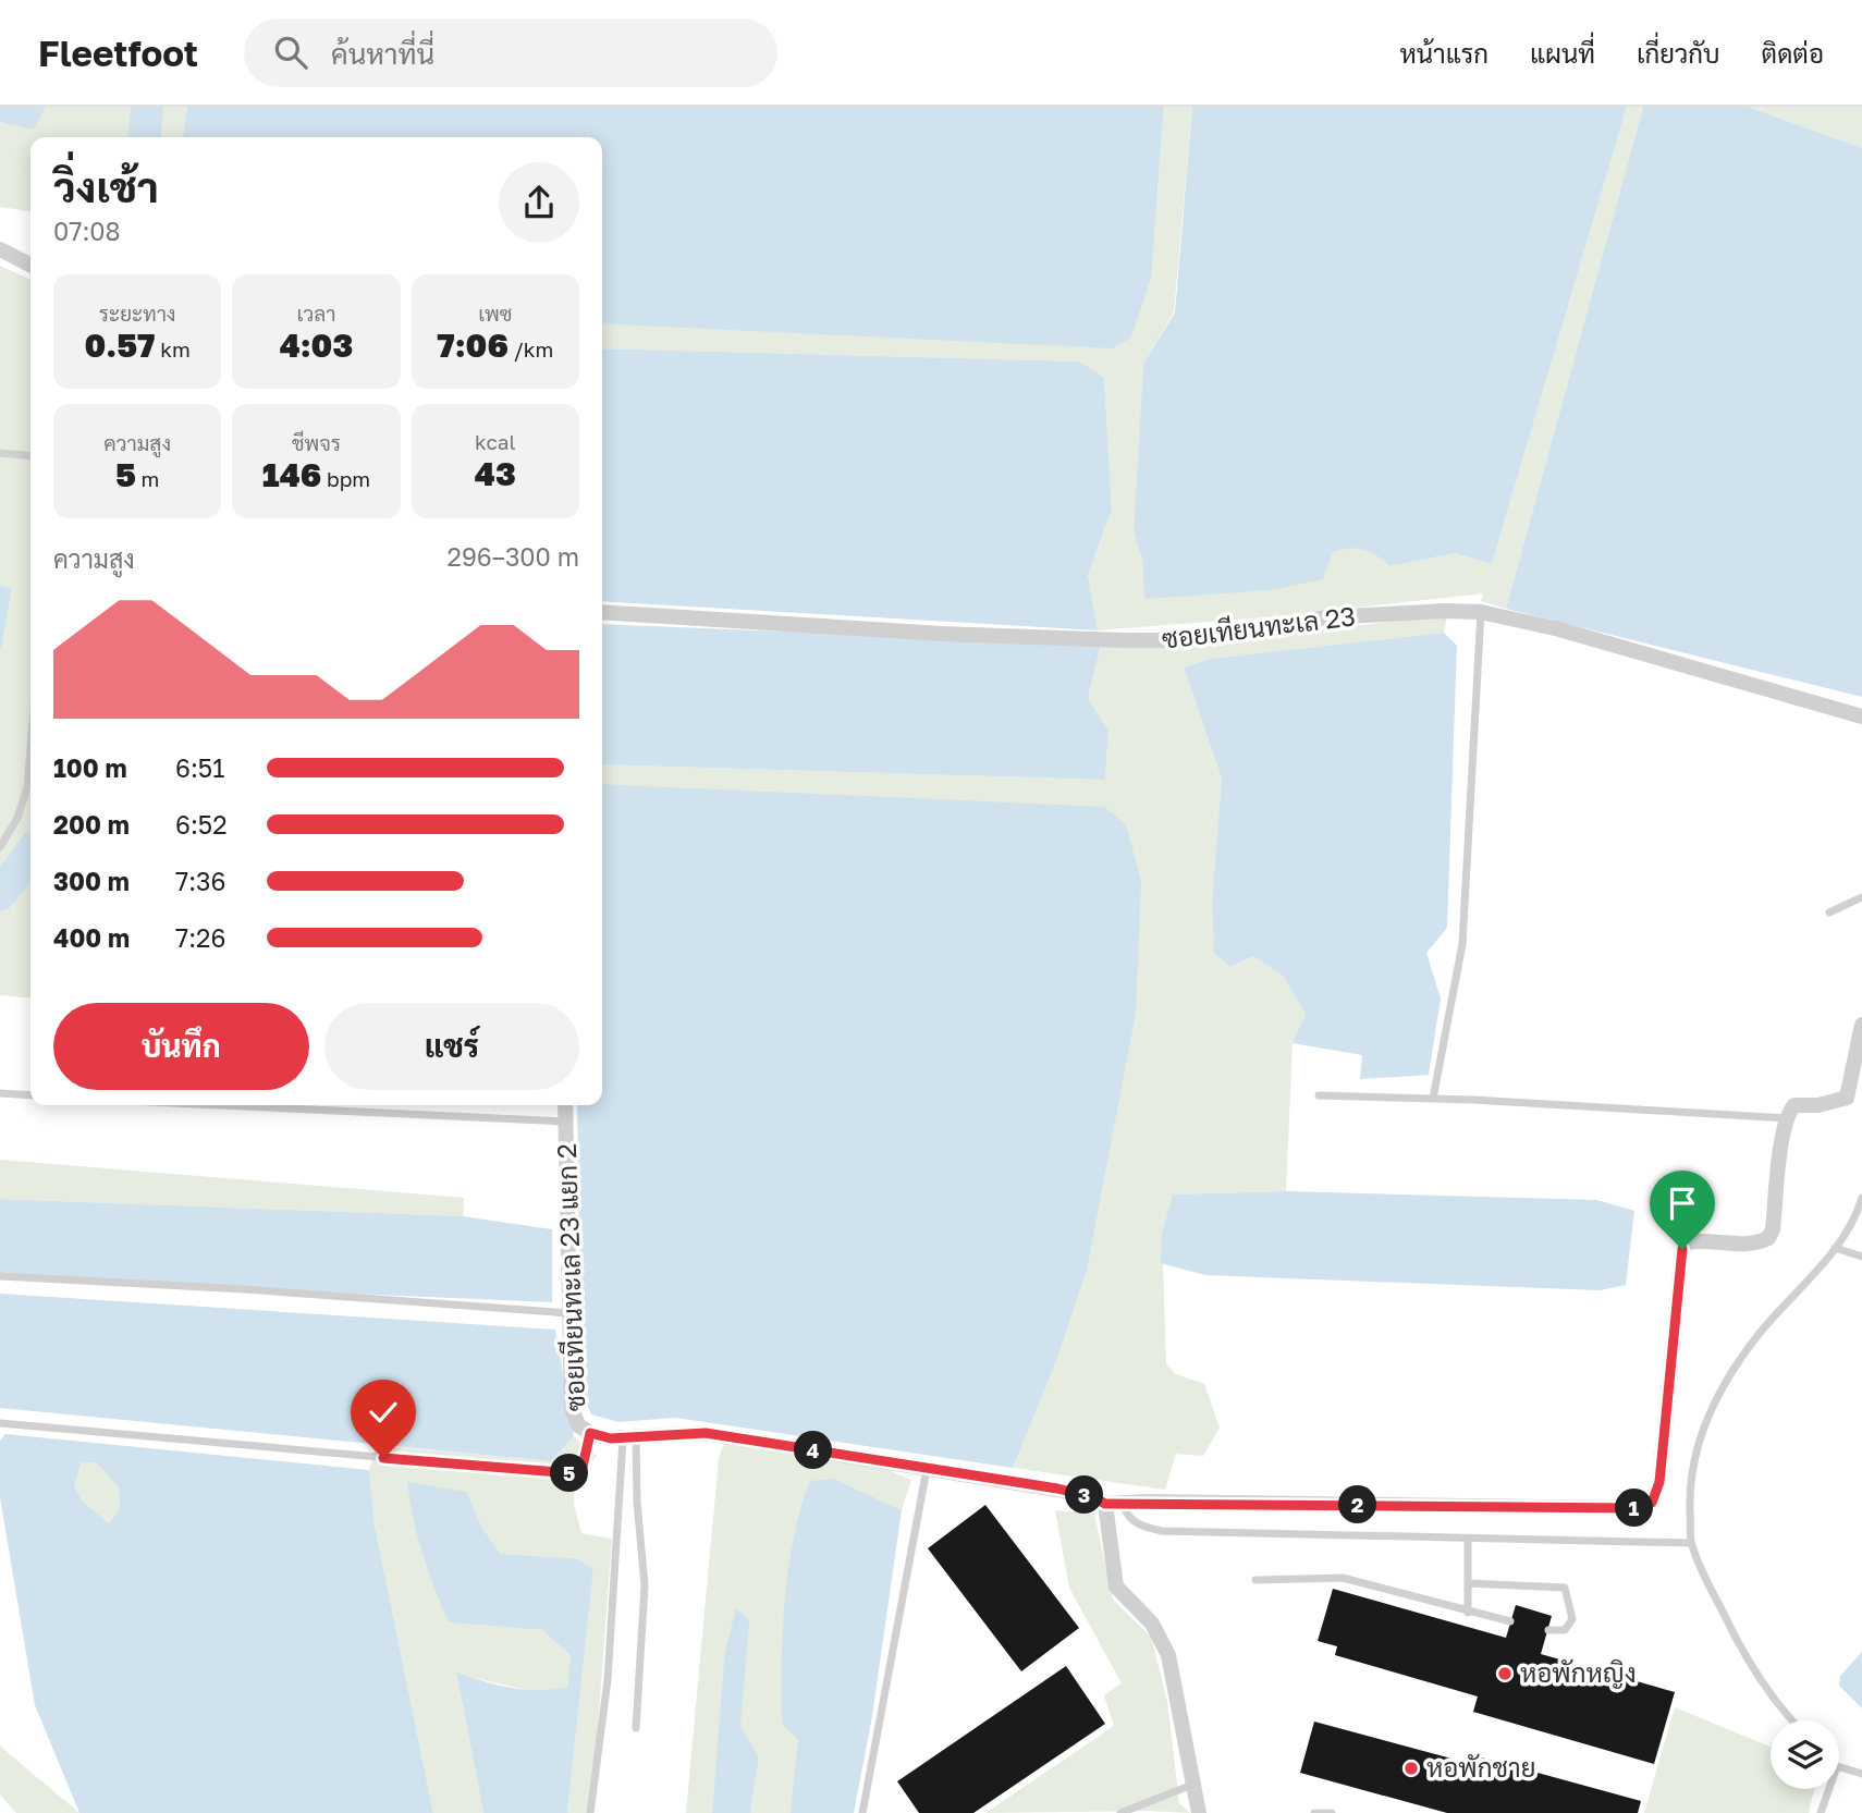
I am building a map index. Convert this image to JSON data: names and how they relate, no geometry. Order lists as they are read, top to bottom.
{
  "streets": {
    "street": ["ซอยเทียนทะเล 23", "ซอยเทียนทะเล 23 แยก 2"]
  },
  "places": ["หอพักหญิง", "หอพักชาย"],
  "page": {
    "header": "Fleetfoot",
    "search": "ค้นหาที่นี่",
    "nav": [
      "หน้าแรก",
      "แผนที่",
      "เกี่ยวกับ",
      "ติดต่อ"
    ],
    "heading": ["วิ่งเช้า", "07:08"],
    "stats": [
      ["ระยะทาง", "0.57 km"],
      ["เวลา", "4:03"],
      ["เพซ", "7:06 /km"],
      ["ความสูง", "5 m"],
      ["ชีพจร", "146 bpm"],
      ["kcal", "43"]
    ],
    "chart": ["ความสูง", "296–300 m"],
    "list": [
      {
        "name": "100 m",
        "note": "6:51"
      },
      {
        "name": "200 m",
        "note": "6:52"
      },
      {
        "name": "300 m",
        "note": "7:36"
      },
      {
        "name": "400 m",
        "note": "7:26"
      }
    ],
    "buttons": ["บันทึก", "แชร์"],
    "pins": [
      "4",
      "5",
      "3",
      "2",
      "1"
    ]
  }
}
